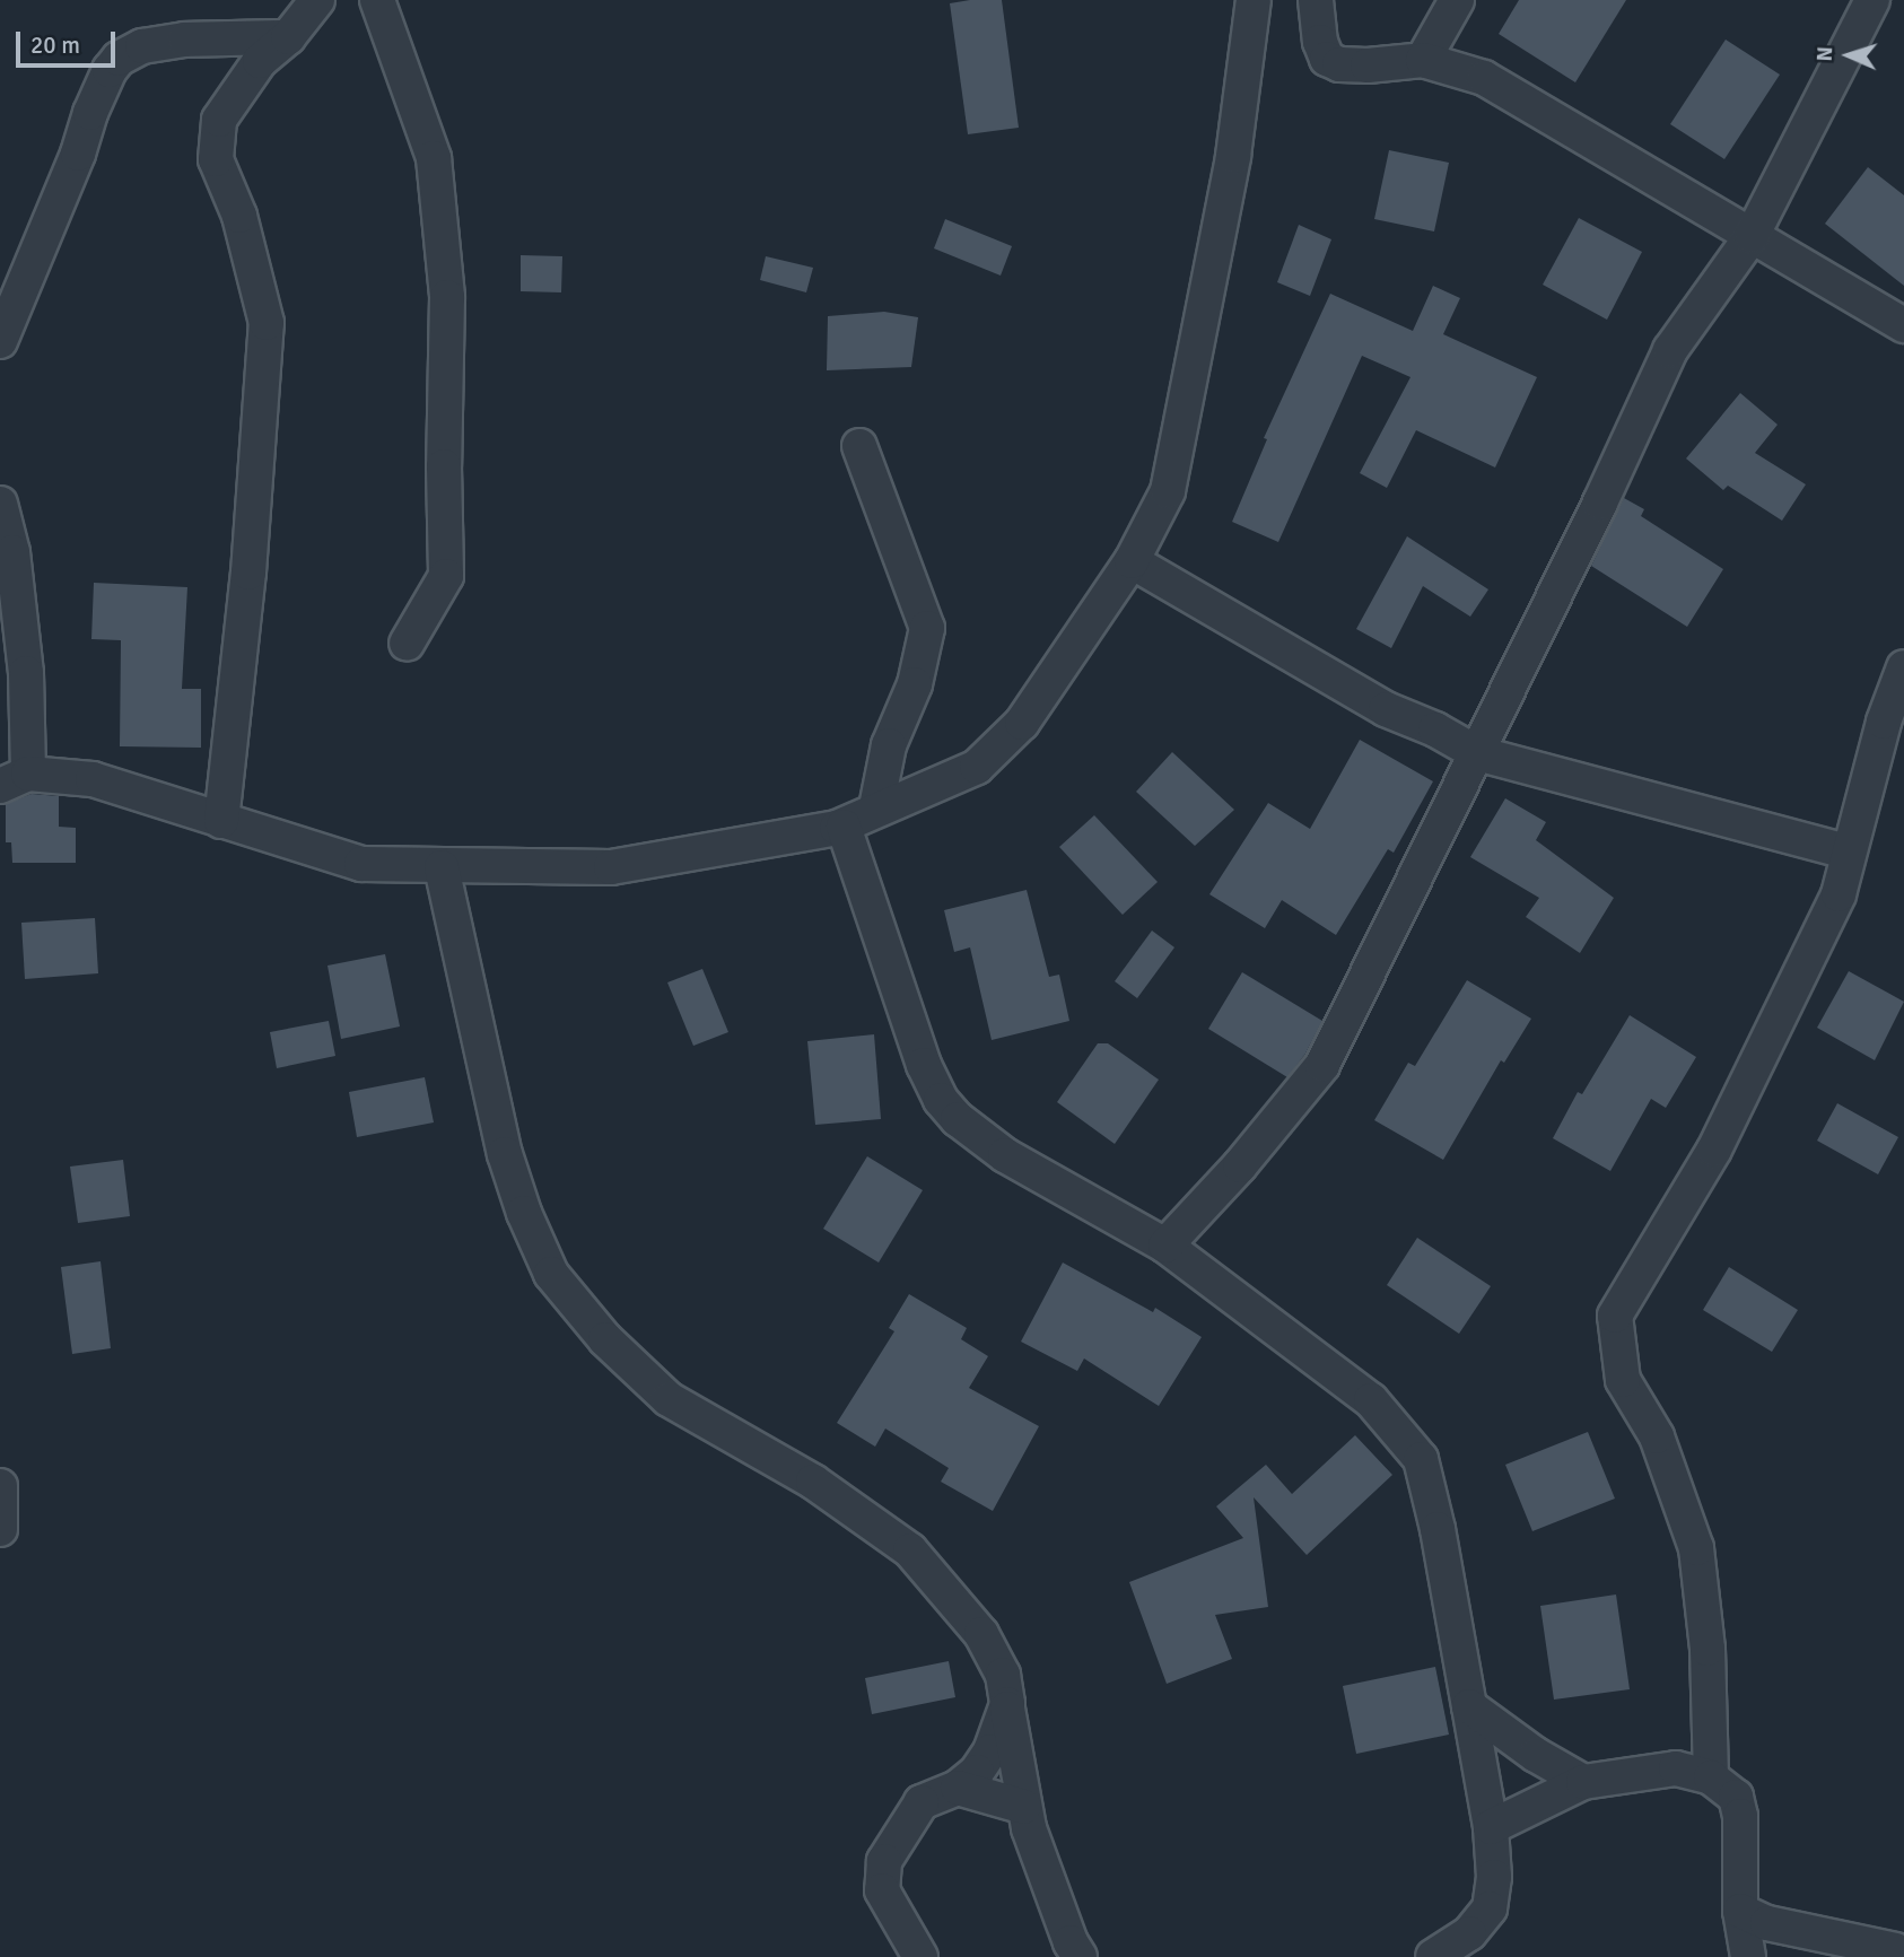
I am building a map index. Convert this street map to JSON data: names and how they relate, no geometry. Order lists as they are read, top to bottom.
{
  "scale_bar": "20 m",
  "north": "left"
}
